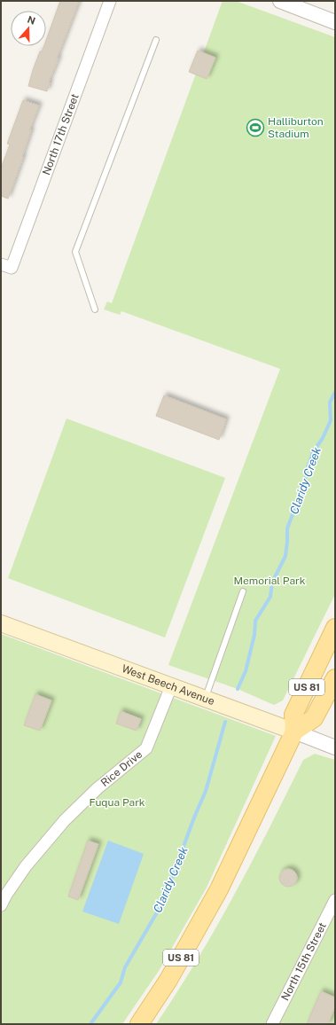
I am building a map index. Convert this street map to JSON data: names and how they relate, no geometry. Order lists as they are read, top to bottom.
{
  "streets": {
    "main road": ["West Beech Avenue", "US 81"],
    "street": ["North 17th Street", "Rice Drive", "North 15th Street"]
  },
  "crossings": [
    ["West Beech Avenue", "US 81"],
    ["West Beech Avenue", "Rice Drive"]
  ],
  "water": ["Claridy Creek"],
  "parks": ["Memorial Park", "Fuqua Park"],
  "places": {
    "sports": ["Halliburton Stadium"]
  },
  "north": "top"
}
